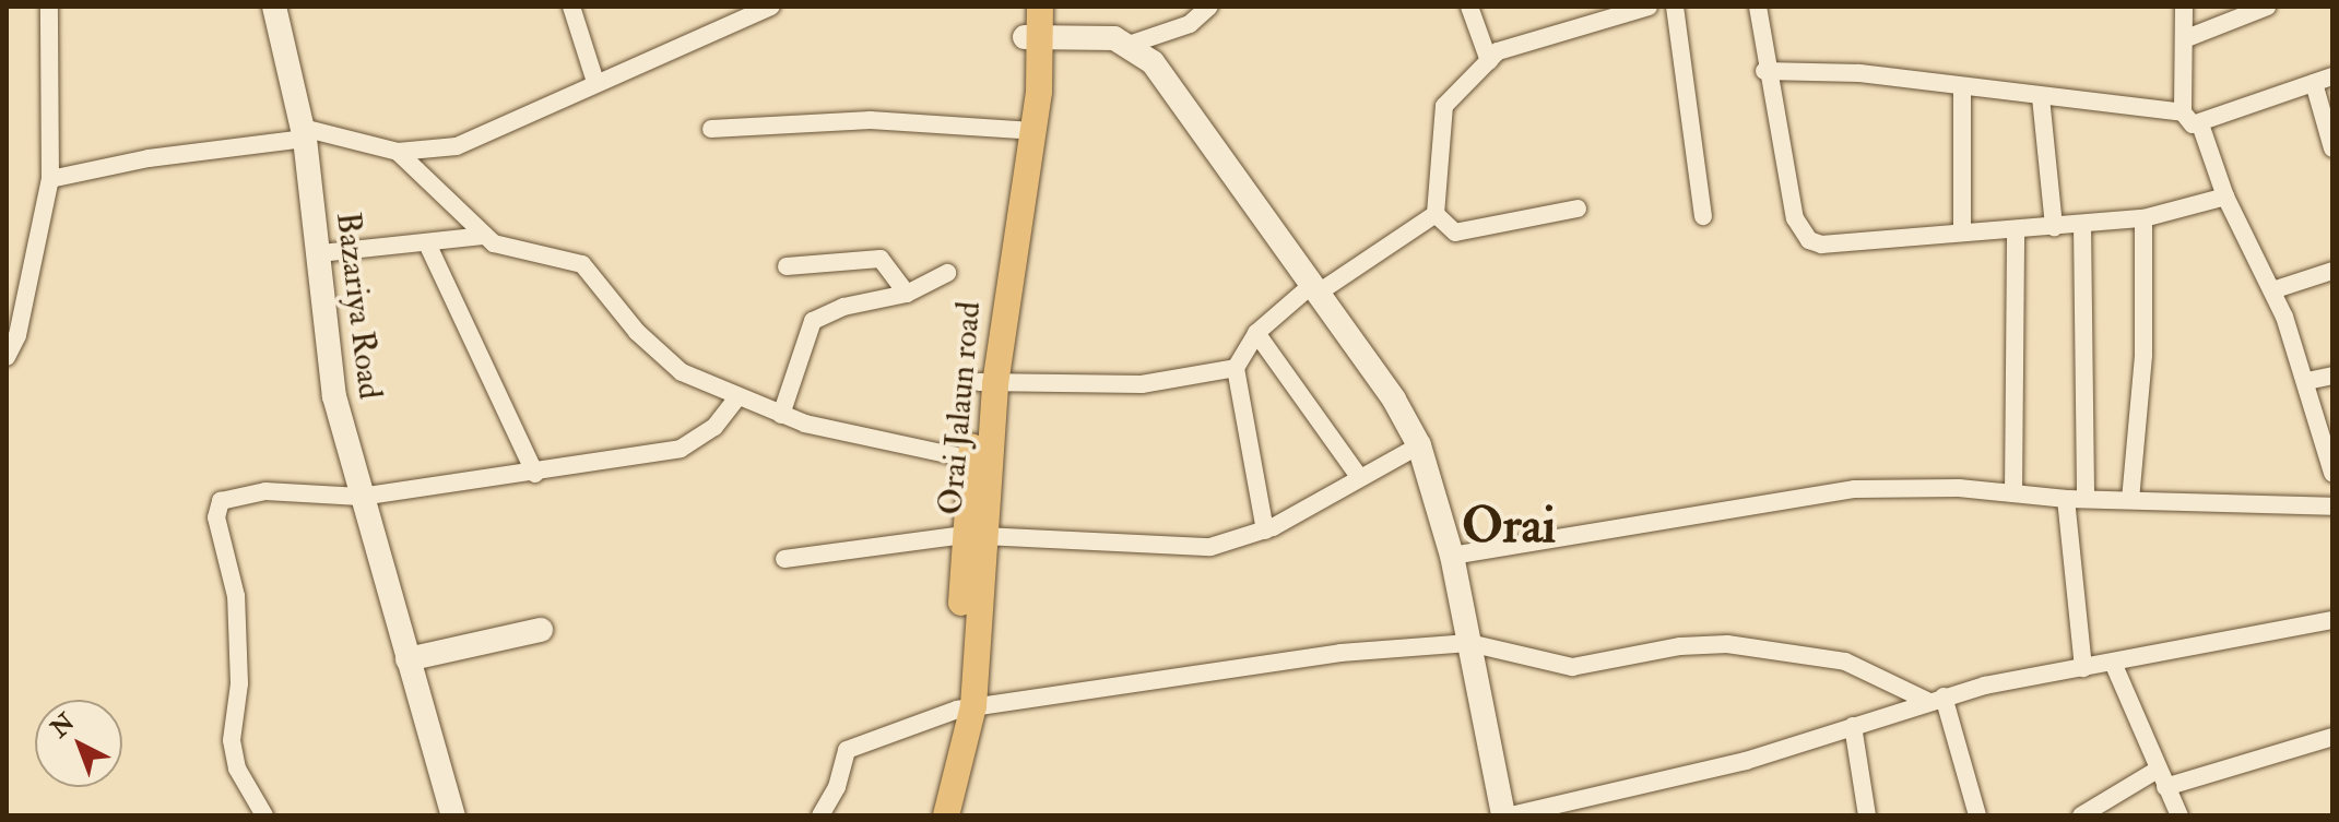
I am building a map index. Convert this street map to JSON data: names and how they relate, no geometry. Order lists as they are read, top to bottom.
{
  "streets": {
    "main road": ["Orai Jalaun road"],
    "street": ["Bazariya Road"]
  },
  "districts": ["Orai"],
  "north": "top left"
}
